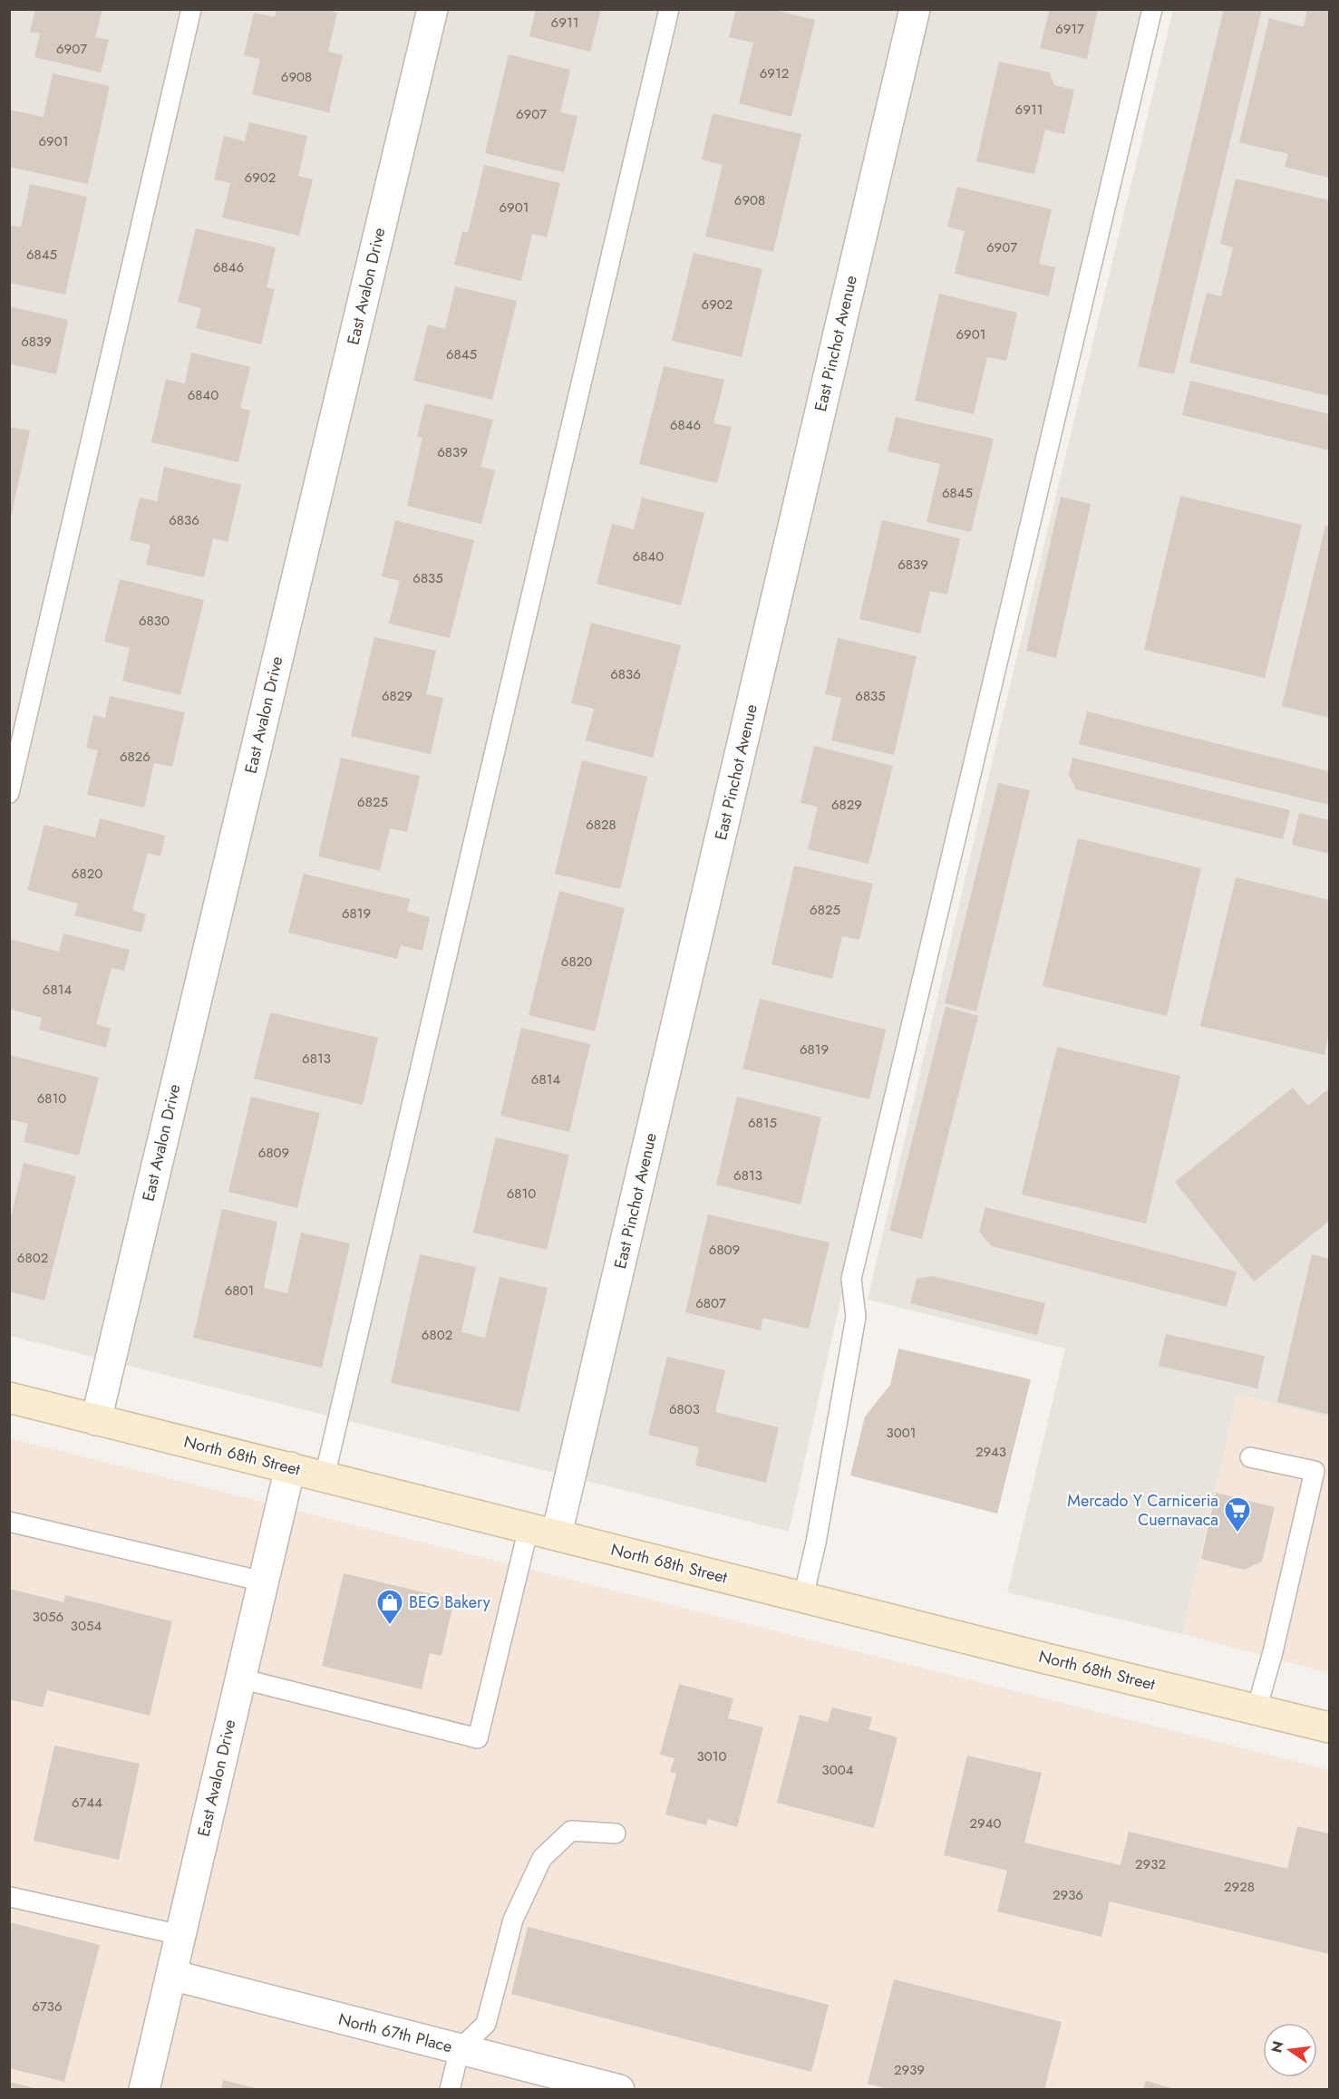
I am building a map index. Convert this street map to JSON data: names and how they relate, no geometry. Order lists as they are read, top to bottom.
{
  "streets": {
    "main road": ["North 68th Street"],
    "street": ["East Avalon Drive", "East Pinchot Avenue", "North 67th Place"]
  },
  "crossings": [
    ["East Avalon Drive", "North 68th Street"],
    ["East Avalon Drive", "North 67th Place"],
    ["East Pinchot Avenue", "North 68th Street"]
  ],
  "places": {
    "supermarket": ["Mercado Y Carniceria Cuernavaca"],
    "shop": ["BEG Bakery"]
  },
  "house_numbers": [
    "6911",
    "6917",
    "6907",
    "6912",
    "6908",
    "6911",
    "6907",
    "6901",
    "6902",
    "6908",
    "6901",
    "6907",
    "6845",
    "6846",
    "6902",
    "6901",
    "6839",
    "6845",
    "6840",
    "6846",
    "6839",
    "6845",
    "6836",
    "6840",
    "6839",
    "6835",
    "6830",
    "6836",
    "6829",
    "6835",
    "6826",
    "6825",
    "6829",
    "6828",
    "6820",
    "6825",
    "6819",
    "6820",
    "6814",
    "6819",
    "6813",
    "6814",
    "6810",
    "6815",
    "6809",
    "6813",
    "6810",
    "6809",
    "6802",
    "6801",
    "6807",
    "6802",
    "6803",
    "3001",
    "2943",
    "3056",
    "3054",
    "3010",
    "3004",
    "6744",
    "2940",
    "2932",
    "2928",
    "2936",
    "6736",
    "2939"
  ],
  "north": "left"
}
